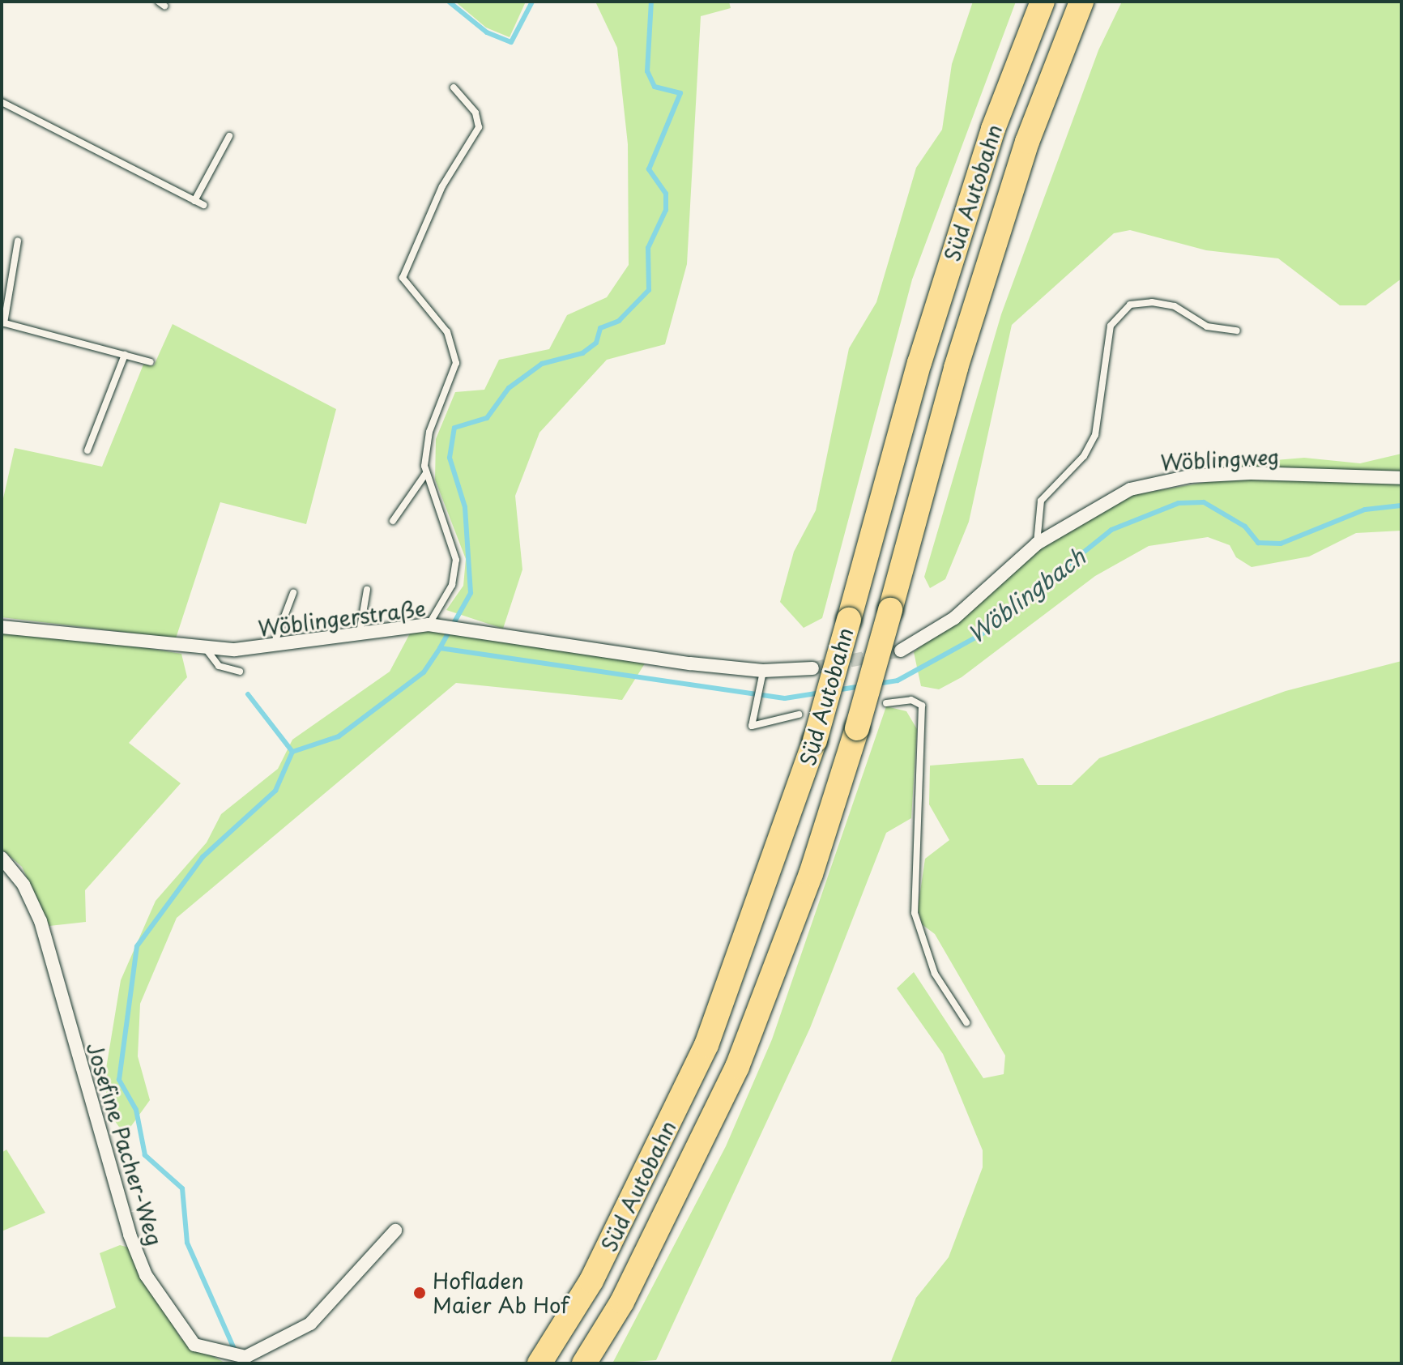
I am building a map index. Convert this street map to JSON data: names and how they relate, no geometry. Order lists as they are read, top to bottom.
{
  "streets": {
    "highway": ["Süd Autobahn"],
    "street": ["Wöblingweg", "Wöblingerstraße", "Josefine Pacher-Weg"]
  },
  "water": ["Wöblingbach"],
  "places": ["Hofladen Maier Ab Hof"]
}
